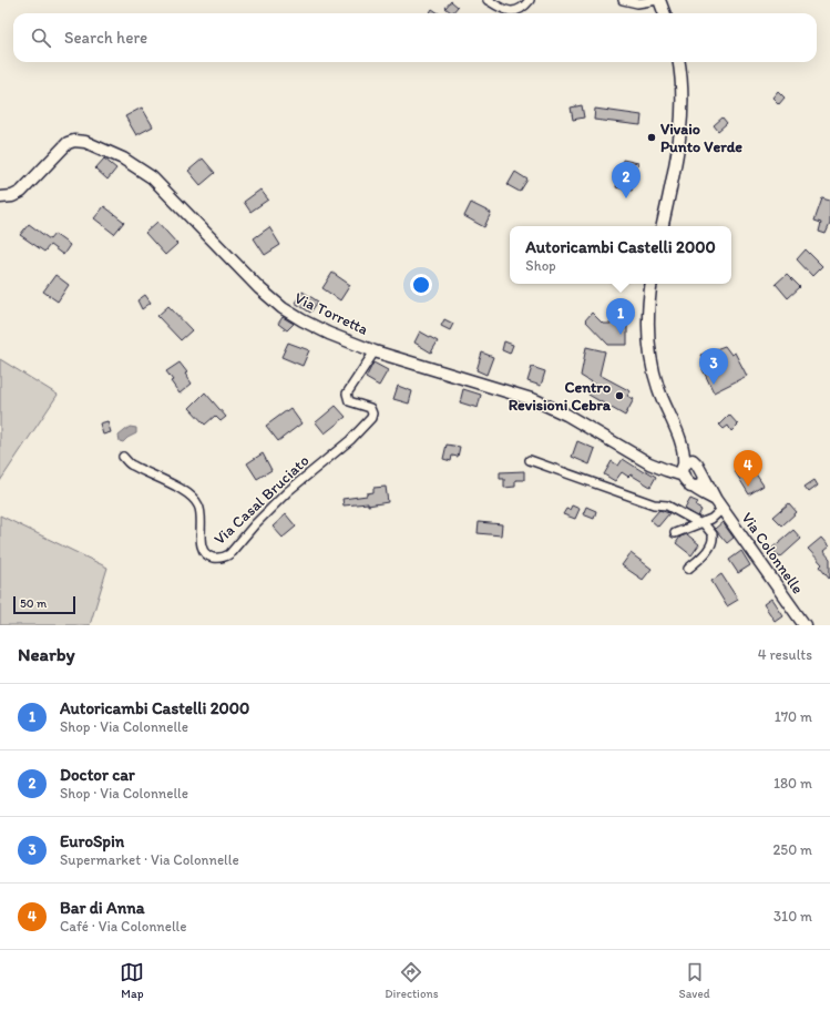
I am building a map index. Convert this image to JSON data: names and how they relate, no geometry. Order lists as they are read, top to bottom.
{
  "streets": {
    "street": ["Via Torretta", "Via Casal Bruciato", "Via Colonnelle"]
  },
  "crossings": [
    ["Via Torretta", "Via Casal Bruciato"],
    ["Via Torretta", "Via Colonnelle"]
  ],
  "places": ["Vivaio Punto Verde", "Centro Revisioni Cebra"],
  "scale_bar": "50 m",
  "page": {
    "search": "Search here",
    "pins": [
      "2",
      "1",
      "3",
      "4"
    ],
    "popup": ["Autoricambi Castelli 2000", "Shop"],
    "scale": "50 m",
    "heading": ["Nearby", "4 results"],
    "list": [
      {
        "mark": "1",
        "name": "Autoricambi Castelli 2000",
        "note": "Shop · Via Colonnelle",
        "value": "170 m"
      },
      {
        "mark": "2",
        "name": "Doctor car",
        "note": "Shop · Via Colonnelle",
        "value": "180 m"
      },
      {
        "mark": "3",
        "name": "EuroSpin",
        "note": "Supermarket · Via Colonnelle",
        "value": "250 m"
      },
      {
        "mark": "4",
        "name": "Bar di Anna",
        "note": "Café · Via Colonnelle",
        "value": "310 m"
      }
    ],
    "nav": ["Map", "Directions", "Saved"]
  }
}
